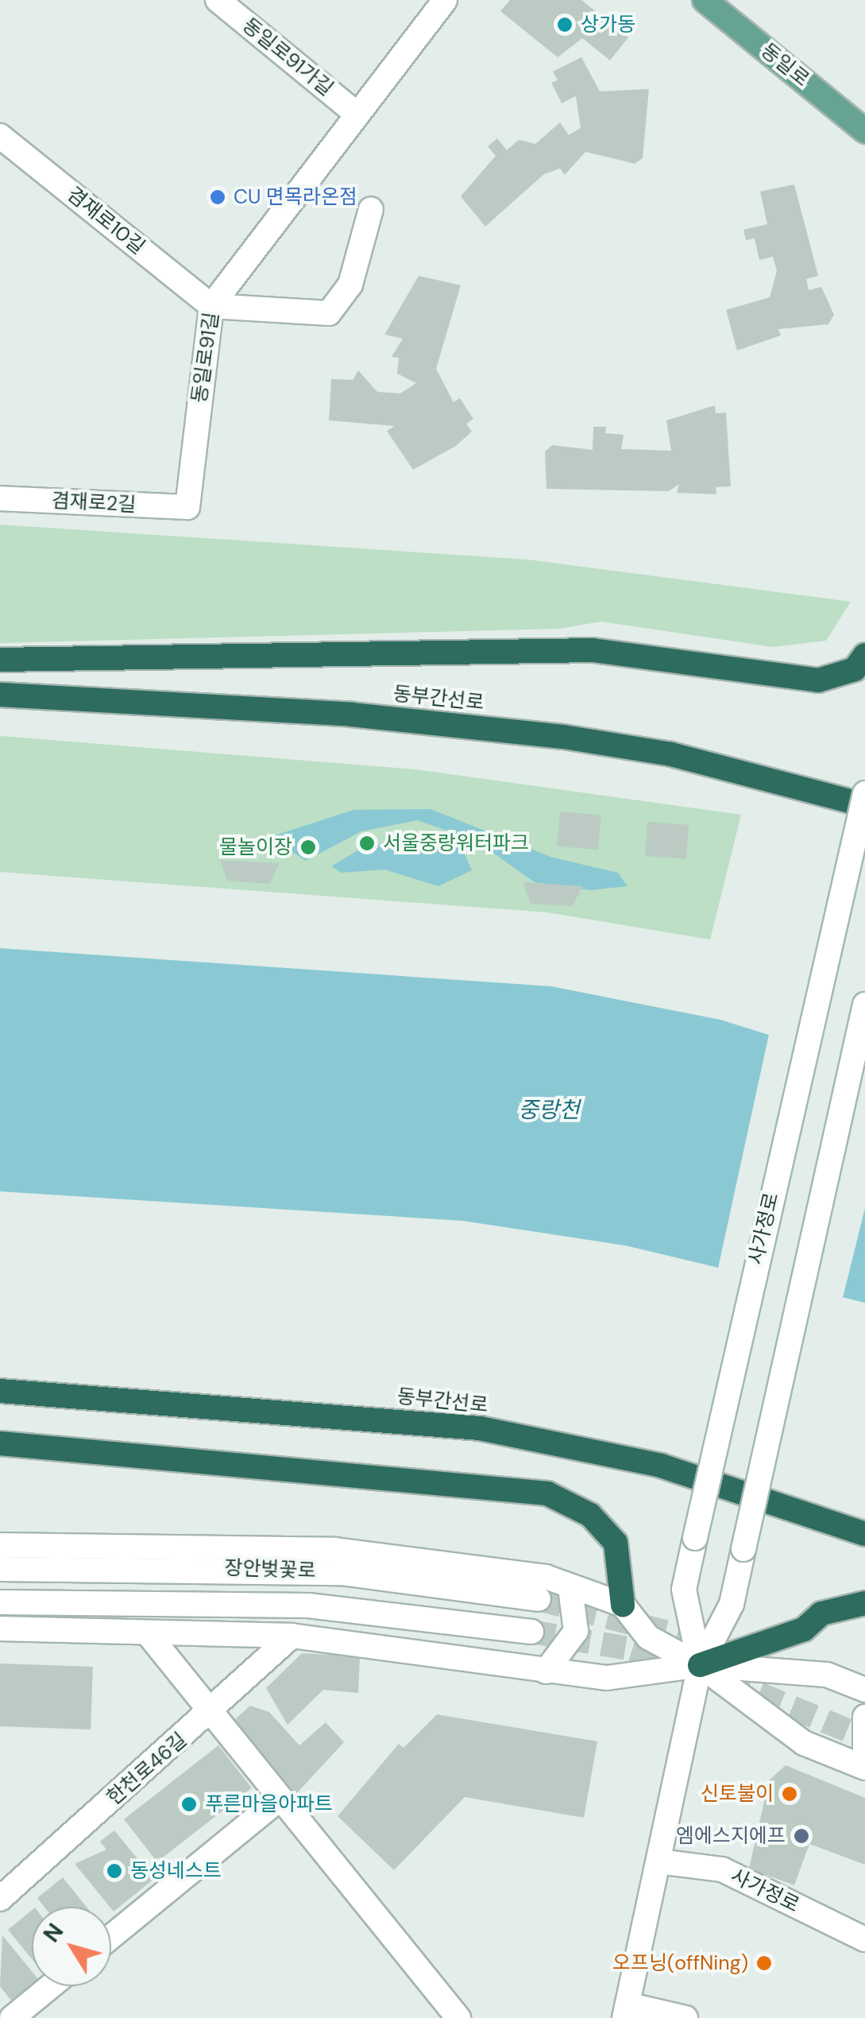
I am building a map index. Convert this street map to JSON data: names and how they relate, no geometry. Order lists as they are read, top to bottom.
{
  "streets": {
    "highway": ["동부간선로"],
    "main road": ["동일로"],
    "street": [
      "동일로91가길",
      "겸재로10길",
      "동일로91길",
      "겸재로2길",
      "사가정로",
      "장안벚꽃로",
      "한천로46길"
    ]
  },
  "crossings": [
    ["동일로91가길", "동일로91길"],
    ["겸재로10길", "동일로91길"],
    ["동일로91길", "겸재로2길"]
  ],
  "water": ["중랑천"],
  "places": [
    "상가동",
    "CU 면목라온점",
    "서울중랑워터파크",
    "물놀이장",
    "신토불이",
    "푸른마을아파트",
    "엠에스지에프",
    "동성네스트",
    "오프닝(offNing)"
  ],
  "north": "top left"
}
